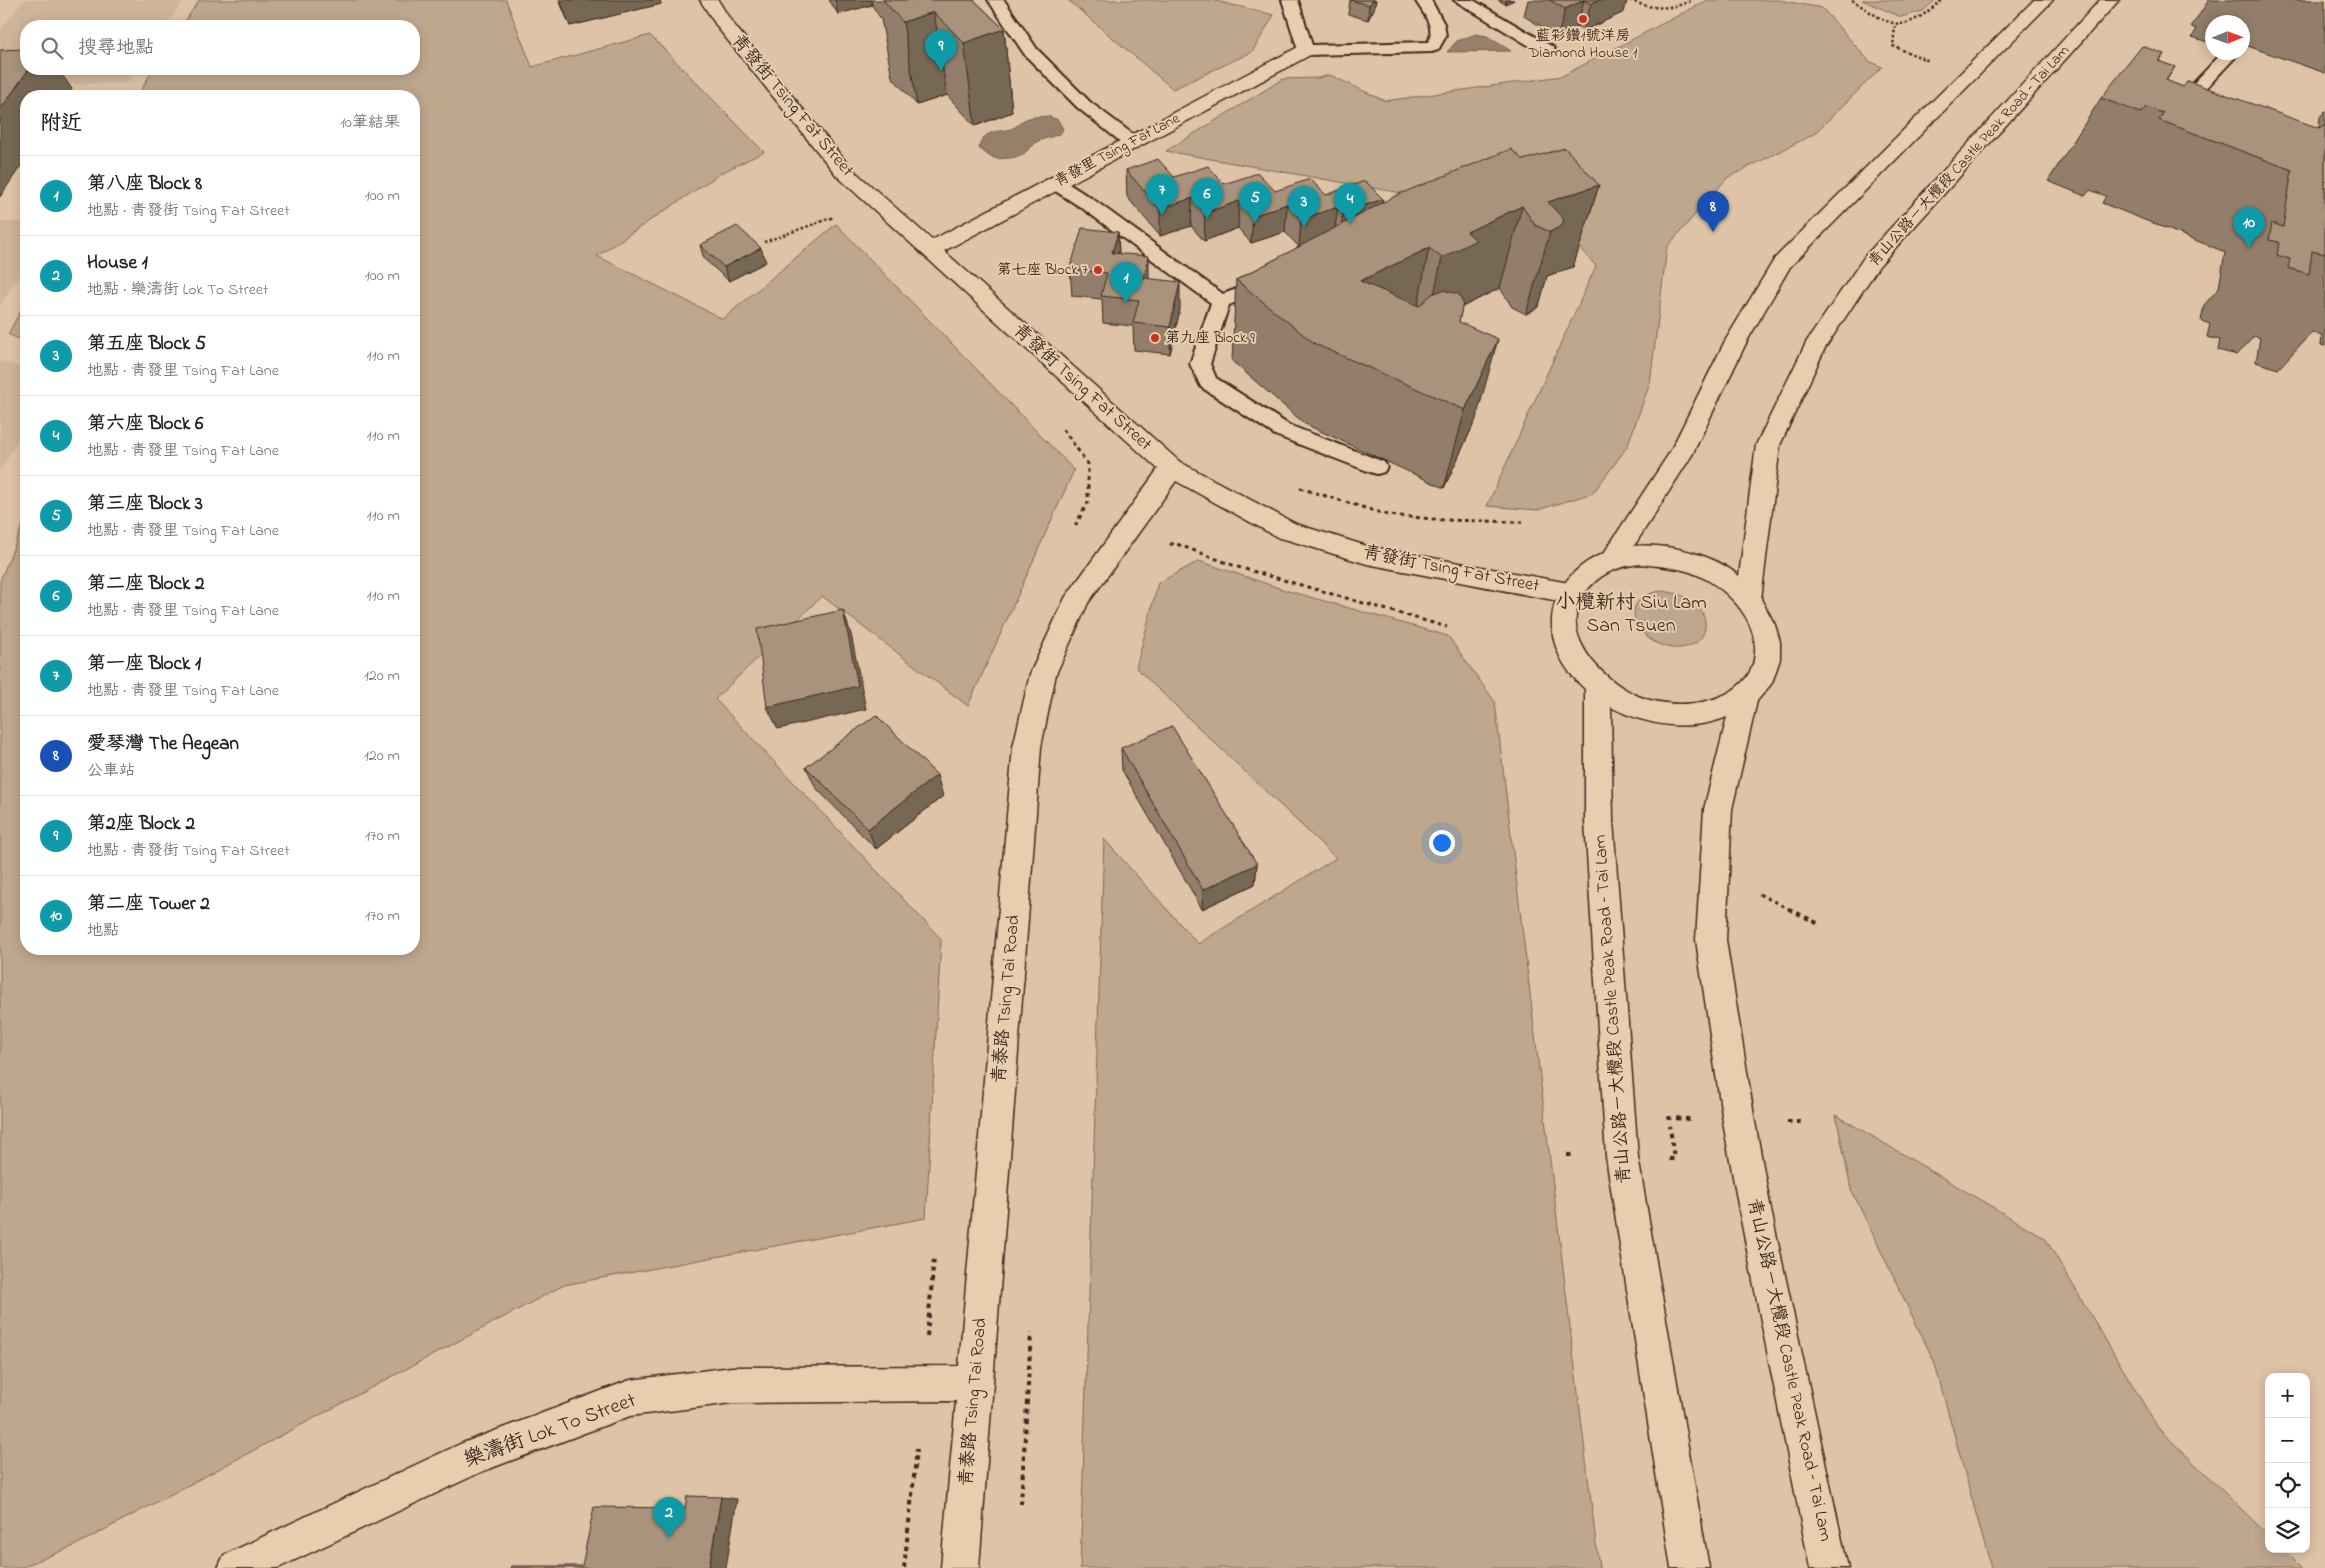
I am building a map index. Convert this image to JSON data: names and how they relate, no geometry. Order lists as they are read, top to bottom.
{
  "streets": {
    "main road": [
      "青發街 Tsing Fat Street",
      "青發里 Tsing Fat Lane",
      "青山公路－大欖段 Castle Peak Road – Tai Lam",
      "青泰路 Tsing Tai Road",
      "樂濤街 Lok To Street"
    ]
  },
  "crossings": [
    ["青發街 Tsing Fat Street", "青發里 Tsing Fat Lane"],
    ["青發街 Tsing Fat Street", "青泰路 Tsing Tai Road"],
    ["青泰路 Tsing Tai Road", "樂濤街 Lok To Street"]
  ],
  "districts": ["小欖新村 Siu Lam San Tsuen"],
  "places": ["藍彩鑽1號洋房 Diamond House 1", "第七座 Block 7", "第九座 Block 9"],
  "north": "right",
  "page": {
    "search": "搜尋地點",
    "pins": [
      "9",
      "7",
      "6",
      "5",
      "4",
      "3",
      "8",
      "10",
      "1",
      "2"
    ],
    "heading": ["附近", "10筆結果"],
    "list": [
      {
        "mark": "1",
        "name": "第八座 Block 8",
        "note": "地點 · 青發街 Tsing Fat Street",
        "value": "100 m"
      },
      {
        "mark": "2",
        "name": "House 1",
        "note": "地點 · 樂濤街 Lok To Street",
        "value": "100 m"
      },
      {
        "mark": "3",
        "name": "第五座 Block 5",
        "note": "地點 · 青發里 Tsing Fat Lane",
        "value": "110 m"
      },
      {
        "mark": "4",
        "name": "第六座 Block 6",
        "note": "地點 · 青發里 Tsing Fat Lane",
        "value": "110 m"
      },
      {
        "mark": "5",
        "name": "第三座 Block 3",
        "note": "地點 · 青發里 Tsing Fat Lane",
        "value": "110 m"
      },
      {
        "mark": "6",
        "name": "第二座 Block 2",
        "note": "地點 · 青發里 Tsing Fat Lane",
        "value": "110 m"
      },
      {
        "mark": "7",
        "name": "第一座 Block 1",
        "note": "地點 · 青發里 Tsing Fat Lane",
        "value": "120 m"
      },
      {
        "mark": "8",
        "name": "愛琴灣 The Aegean",
        "note": "公車站",
        "value": "120 m"
      },
      {
        "mark": "9",
        "name": "第2座 Block 2",
        "note": "地點 · 青發街 Tsing Fat Street",
        "value": "170 m"
      },
      {
        "mark": "10",
        "name": "第二座 Tower 2",
        "note": "地點",
        "value": "170 m"
      }
    ],
    "map_buttons": ["+", "−"]
  }
}
